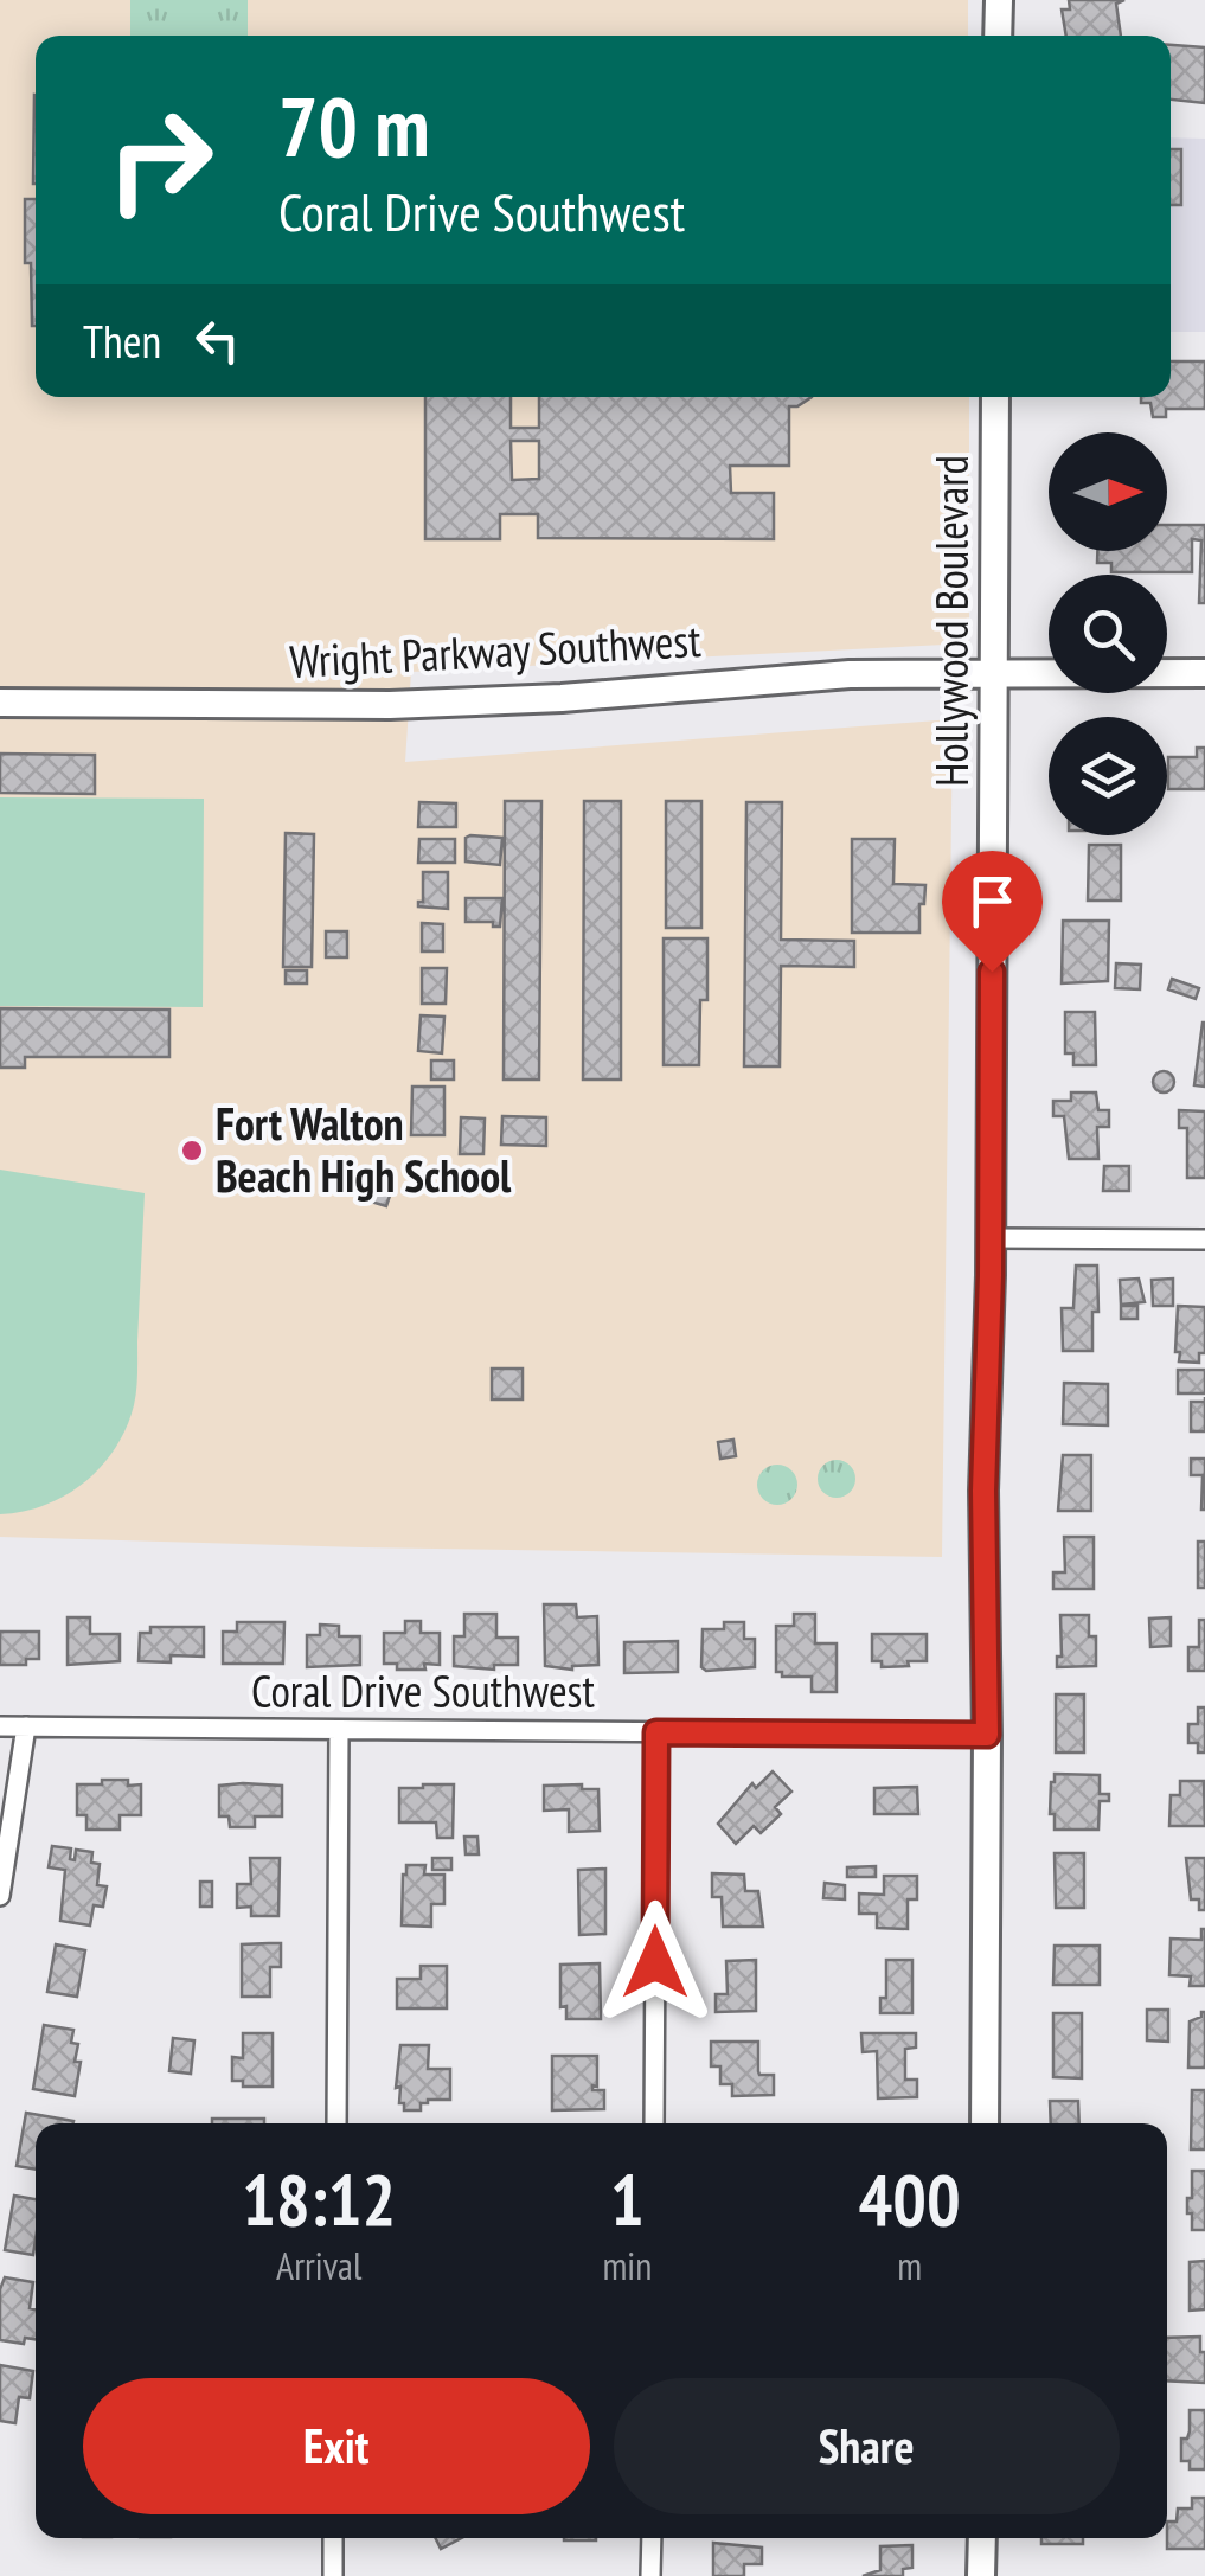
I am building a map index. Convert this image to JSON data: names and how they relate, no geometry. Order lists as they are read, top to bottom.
{
  "streets": {
    "street": ["Hollywood Boulevard", "Wright Parkway Southwest", "Coral Drive Southwest"]
  },
  "crossings": [
    ["Hollywood Boulevard", "Wright Parkway Southwest"],
    ["Hollywood Boulevard", "Coral Drive Southwest"]
  ],
  "places": ["Fort Walton Beach High School"],
  "north": "right",
  "page": {
    "turn": ["70 m", "Coral Drive Southwest"],
    "then": "Then",
    "eta": [
      "18:12",
      "Arrival",
      "1",
      "min",
      "400",
      "m"
    ],
    "buttons": ["Exit", "Share"]
  }
}
